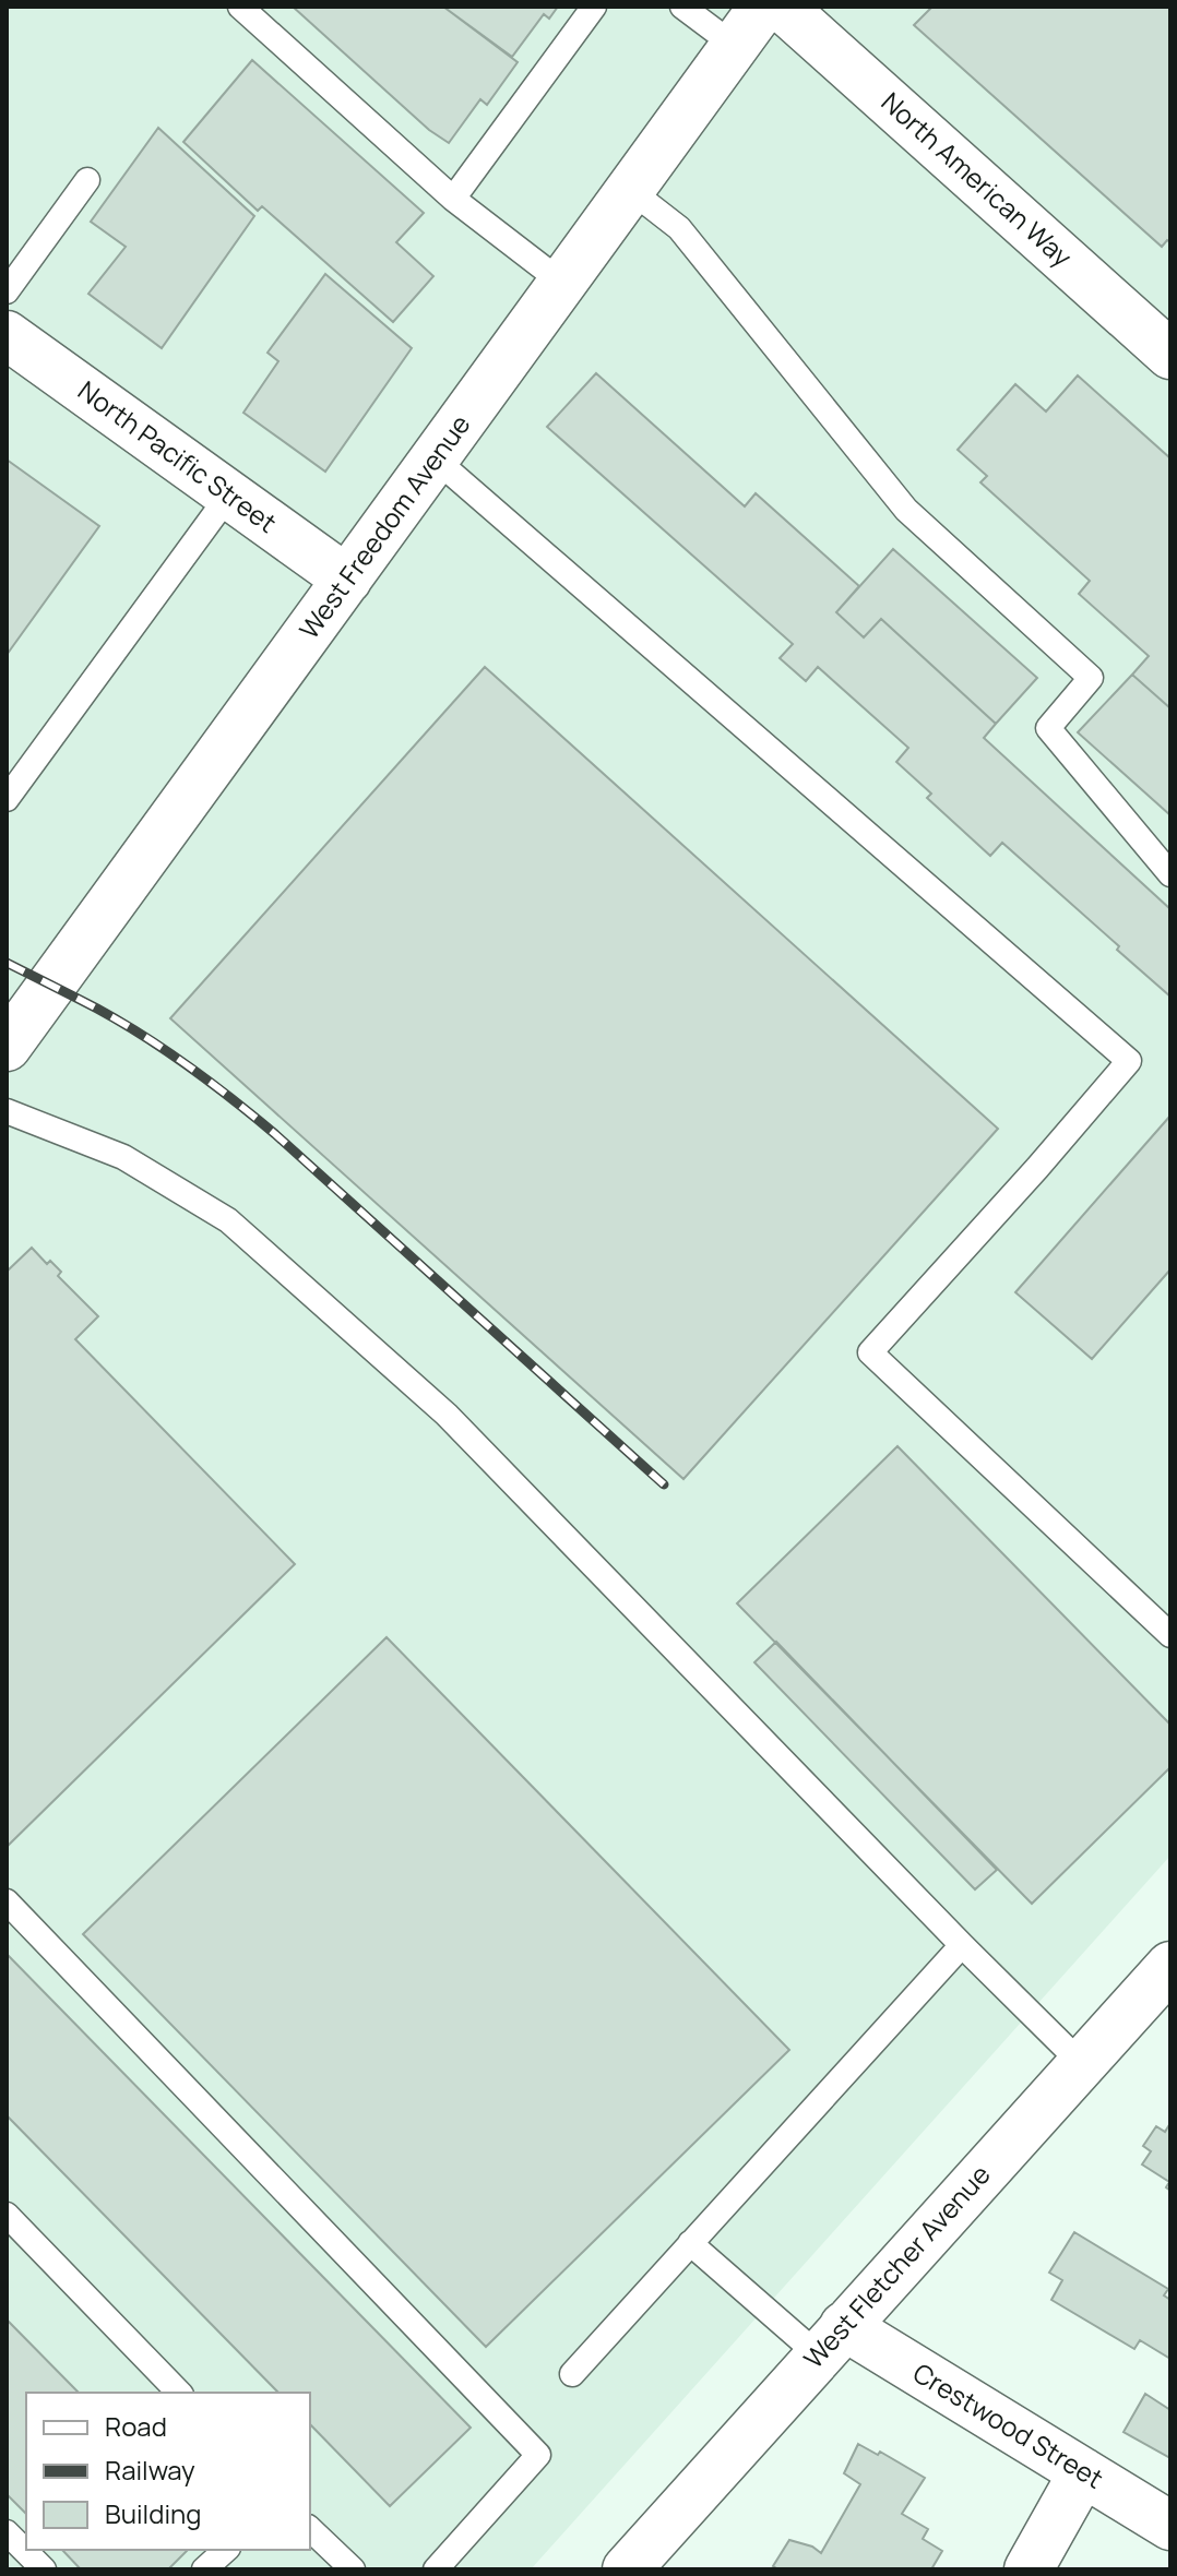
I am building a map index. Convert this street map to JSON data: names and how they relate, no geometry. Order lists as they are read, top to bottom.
{
  "streets": {
    "street": [
      "North American Way",
      "North Pacific Street",
      "West Freedom Avenue",
      "West Fletcher Avenue",
      "Crestwood Street"
    ]
  },
  "crossings": [
    ["North Pacific Street", "West Freedom Avenue"],
    ["West Fletcher Avenue", "Crestwood Street"]
  ],
  "legend": ["Road", "Railway", "Building"]
}
